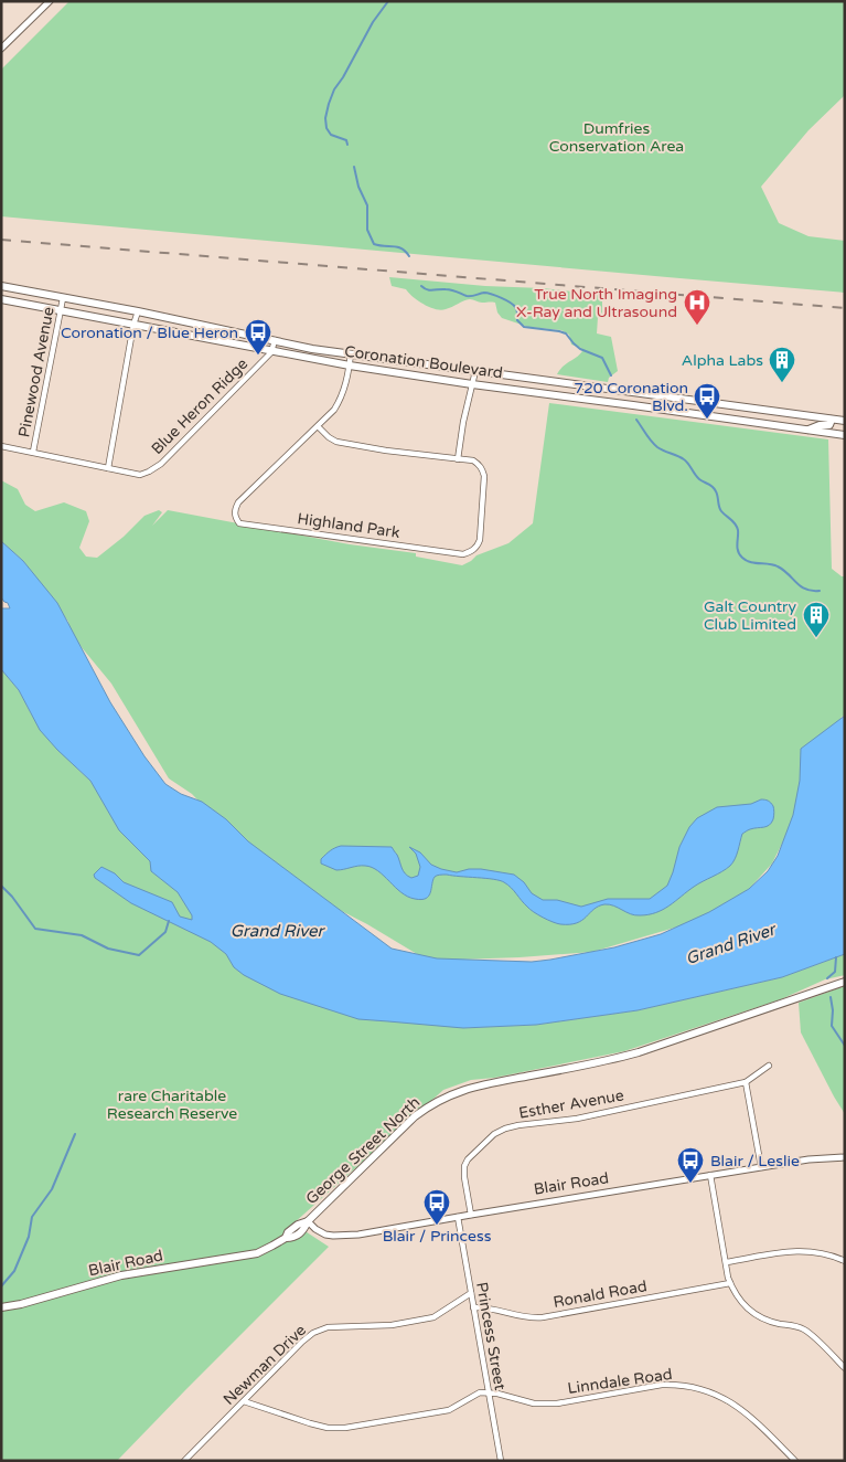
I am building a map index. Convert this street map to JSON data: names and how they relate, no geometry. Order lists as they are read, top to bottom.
{
  "streets": {
    "main road": ["Coronation Boulevard", "George Street North", "Blair Road"],
    "street": [
      "Pinewood Avenue",
      "Blue Heron Ridge",
      "Highland Park",
      "Esther Avenue",
      "Ronald Road",
      "Princess Street",
      "Newman Drive",
      "Linndale Road"
    ]
  },
  "crossings": [
    ["Coronation Boulevard", "Pinewood Avenue"],
    ["Coronation Boulevard", "Blue Heron Ridge"],
    ["Coronation Boulevard", "Highland Park"],
    ["Pinewood Avenue", "Blue Heron Ridge"],
    ["Esther Avenue", "Blair Road"],
    ["George Street North", "Blair Road"],
    ["Blair Road", "Princess Street"],
    ["Ronald Road", "Princess Street"],
    ["Princess Street", "Newman Drive"],
    ["Princess Street", "Linndale Road"]
  ],
  "water": ["Grand River"],
  "parks": ["Dumfries Conservation Area", "rare Charitable Research Reserve"],
  "places": {
    "hospital": ["True North Imaging X-Ray and Ultrasound"],
    "bus stop": [
      "Coronation / Blue Heron",
      "720 Coronation Blvd.",
      "Blair / Leslie",
      "Blair / Princess"
    ],
    "building": ["Alpha Labs", "Galt Country Club Limited"]
  }
}
